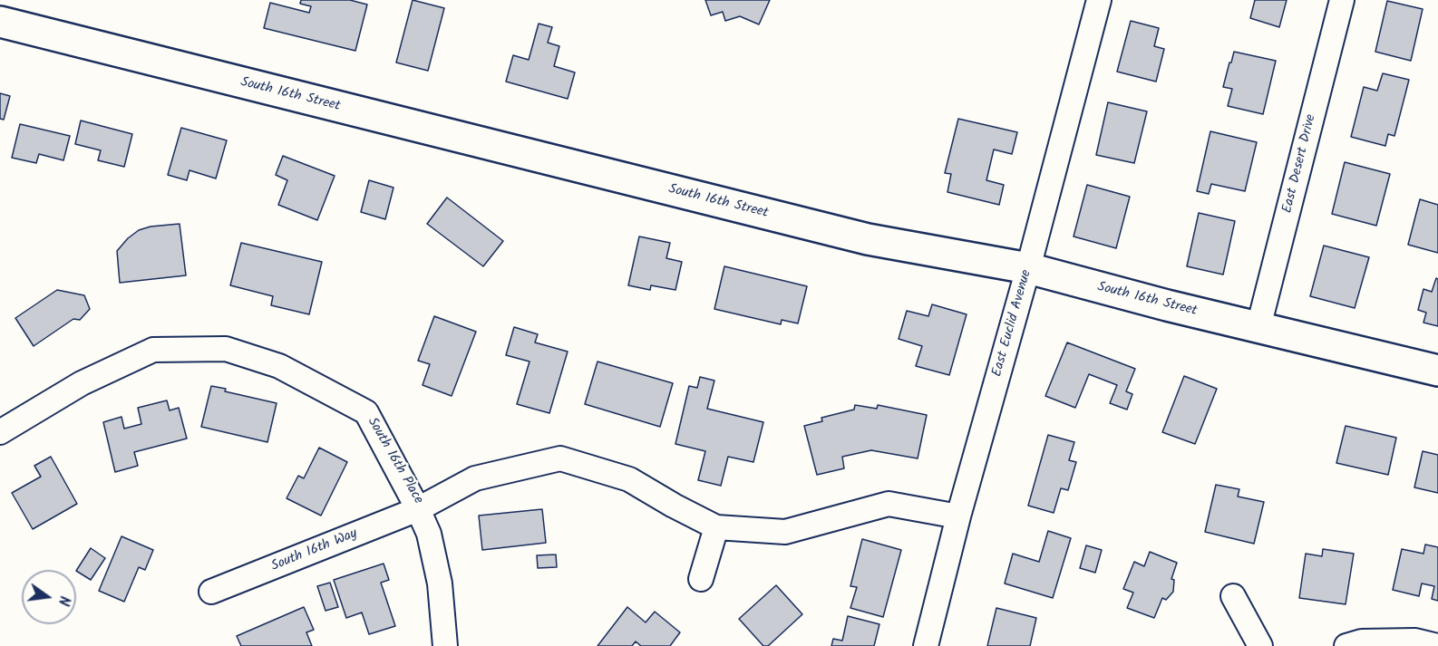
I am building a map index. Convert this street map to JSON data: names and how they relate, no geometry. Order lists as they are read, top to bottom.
{
  "streets": {
    "main road": ["South 16th Street"],
    "street": [
      "East Desert Drive",
      "East Euclid Avenue",
      "South 16th Place",
      "South 16th Way"
    ]
  },
  "crossings": [
    ["South 16th Street", "East Desert Drive"],
    ["South 16th Street", "East Euclid Avenue"],
    ["East Euclid Avenue", "South 16th Place"],
    ["South 16th Place", "South 16th Way"]
  ],
  "north": "right"
}
